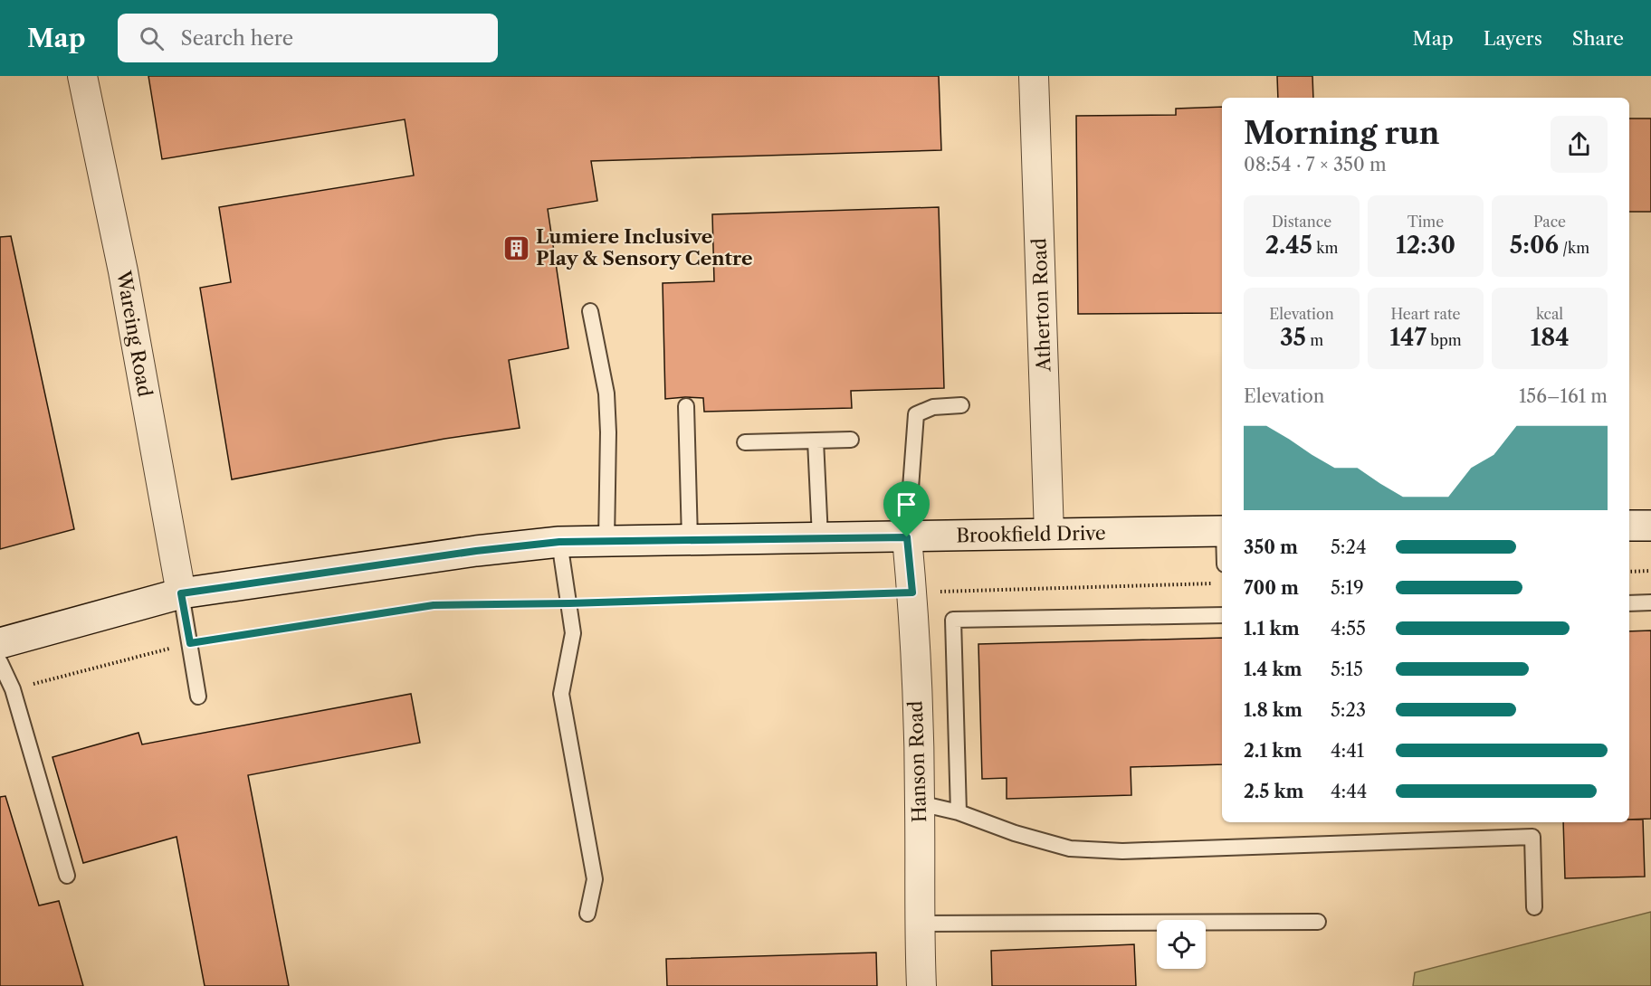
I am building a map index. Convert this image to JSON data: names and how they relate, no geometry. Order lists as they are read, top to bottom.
{
  "streets": {
    "street": [
      "Atherton Road",
      "Wareing Road",
      "Brookfield Drive",
      "Hanson Road"
    ]
  },
  "crossings": [
    ["Atherton Road", "Brookfield Drive"],
    ["Wareing Road", "Brookfield Drive"],
    ["Brookfield Drive", "Hanson Road"]
  ],
  "places": {
    "building": ["Lumiere Inclusive Play & Sensory Centre"]
  },
  "page": {
    "header": "Map",
    "search": "Search here",
    "nav": ["Map", "Layers", "Share"],
    "heading": ["Morning run", "08:54 · 7 × 350 m"],
    "stats": [
      ["Distance", "2.45 km"],
      ["Time", "12:30"],
      ["Pace", "5:06 /km"],
      ["Elevation", "35 m"],
      ["Heart rate", "147 bpm"],
      ["kcal", "184"]
    ],
    "chart": ["Elevation", "156–161 m"],
    "list": [
      {
        "name": "350 m",
        "note": "5:24"
      },
      {
        "name": "700 m",
        "note": "5:19"
      },
      {
        "name": "1.1 km",
        "note": "4:55"
      },
      {
        "name": "1.4 km",
        "note": "5:15"
      },
      {
        "name": "1.8 km",
        "note": "5:23"
      },
      {
        "name": "2.1 km",
        "note": "4:41"
      },
      {
        "name": "2.5 km",
        "note": "4:44"
      }
    ]
  }
}
